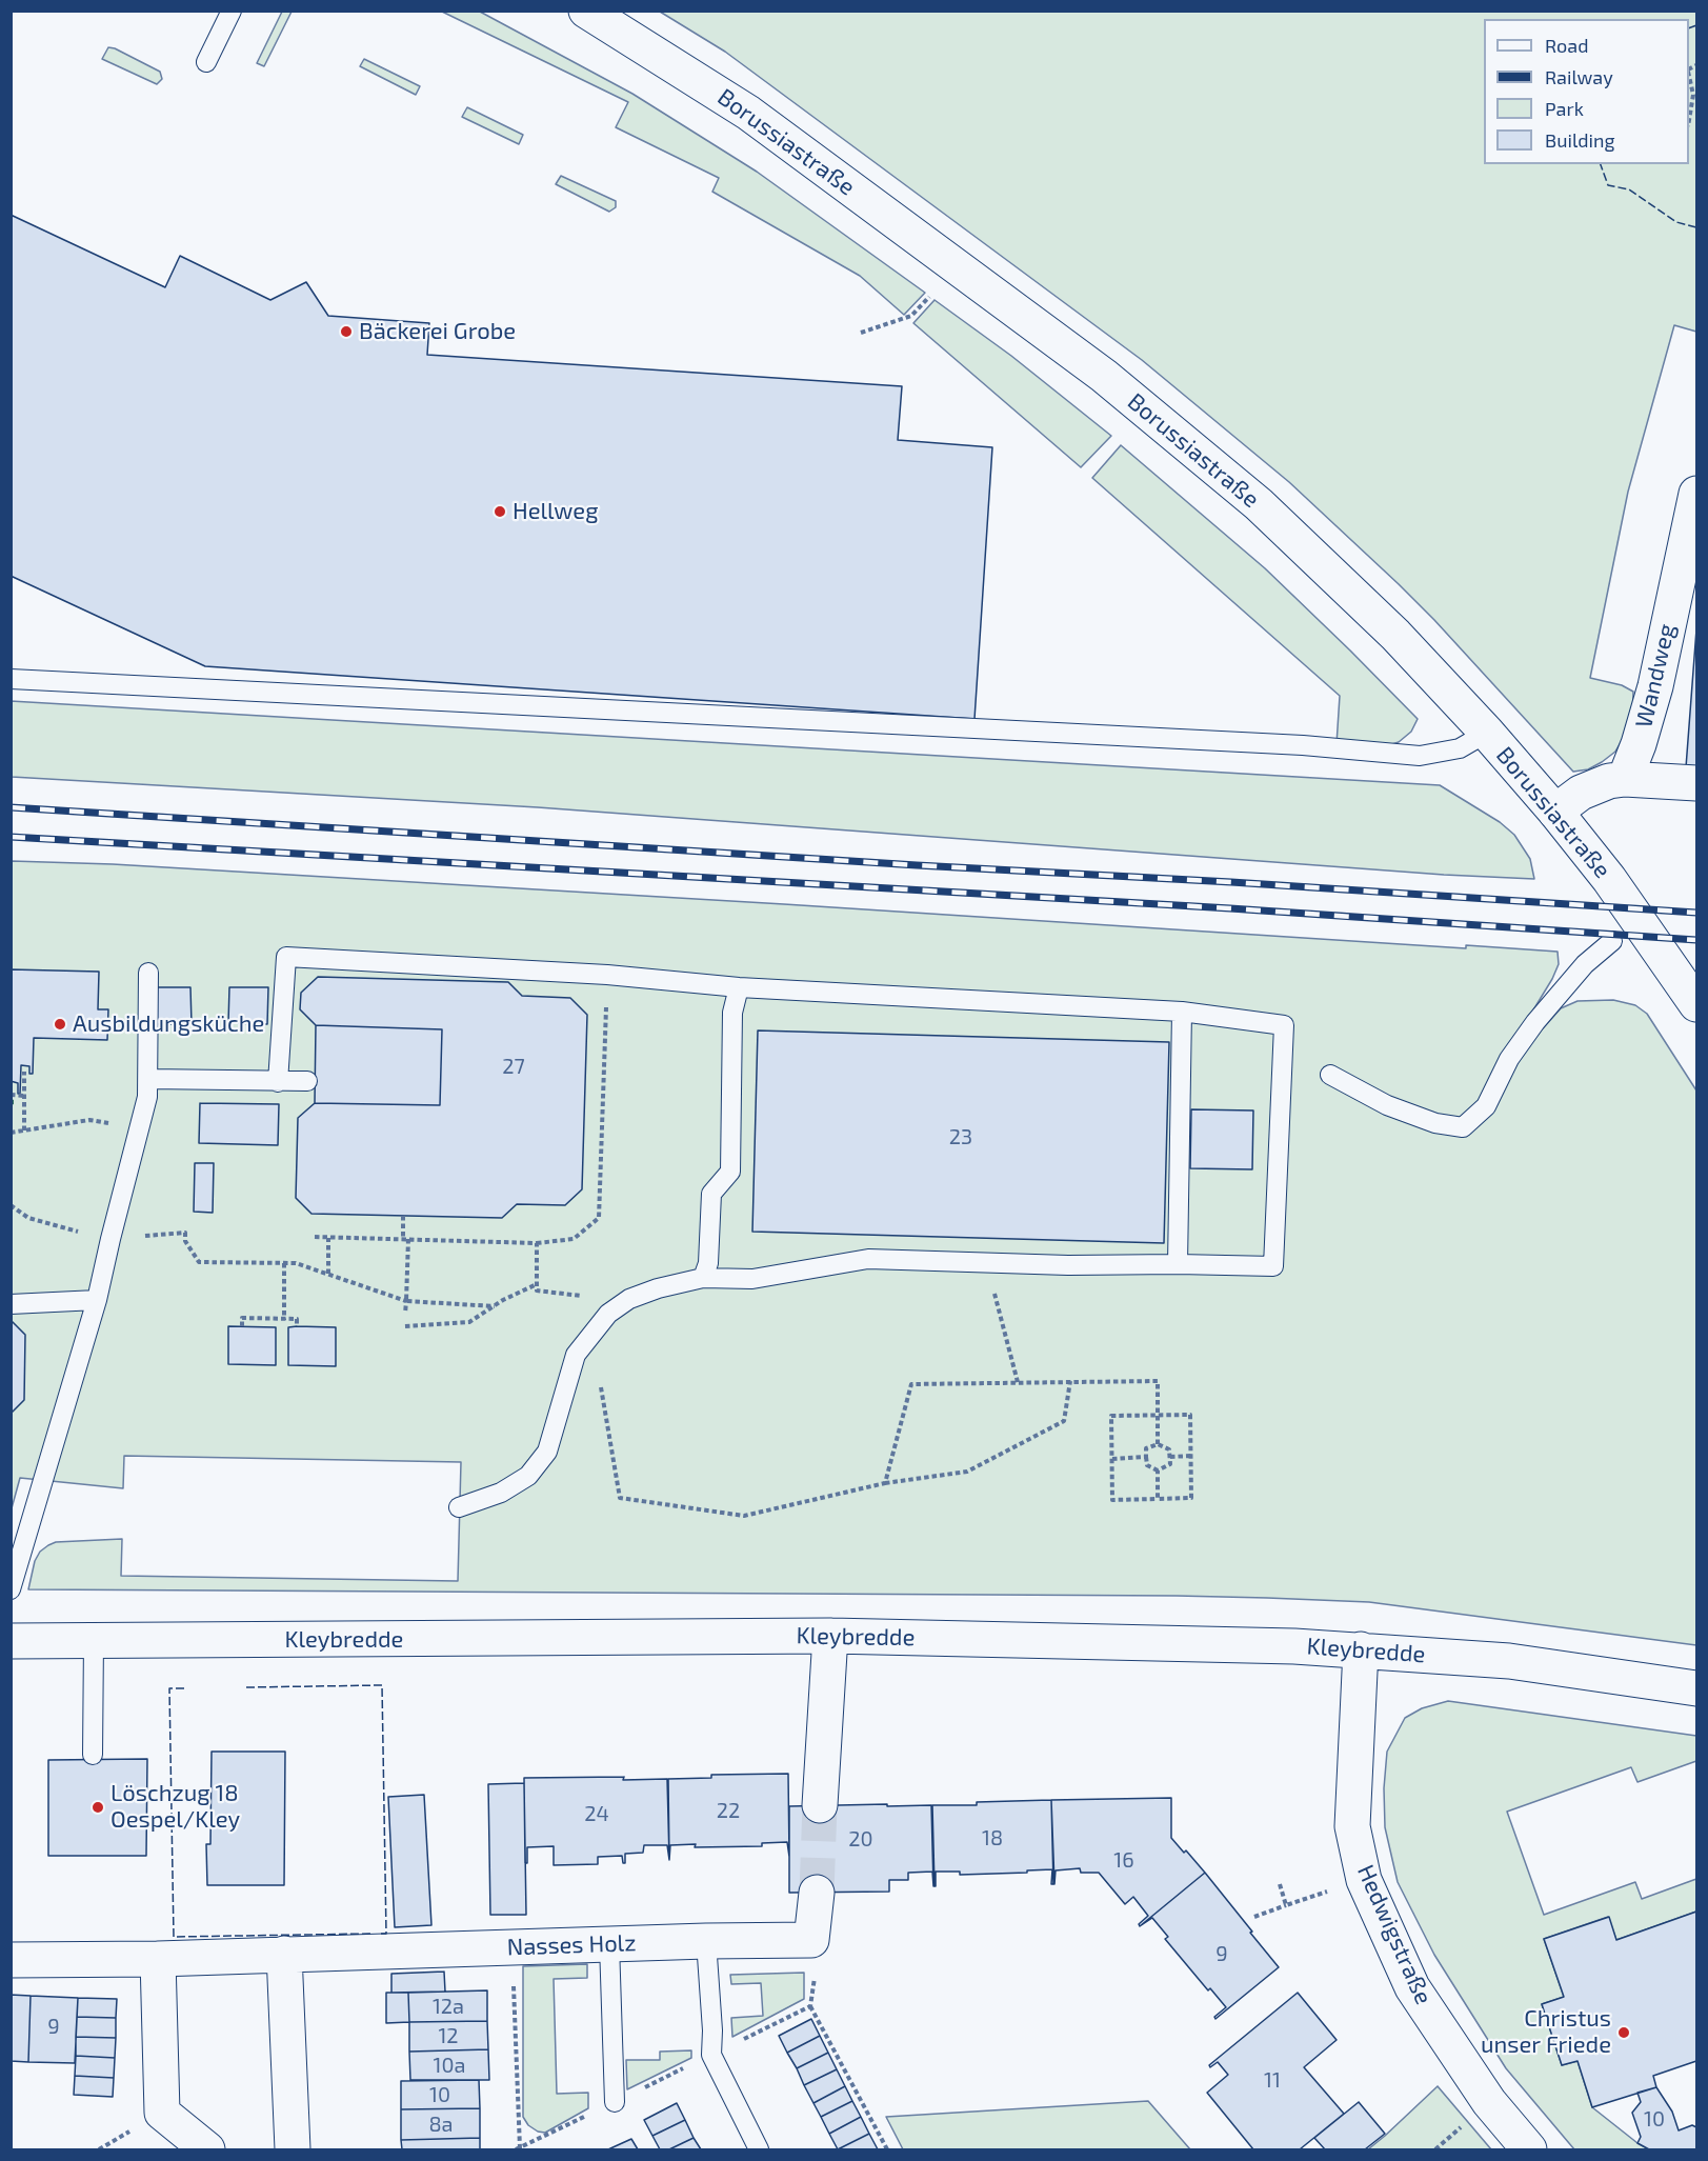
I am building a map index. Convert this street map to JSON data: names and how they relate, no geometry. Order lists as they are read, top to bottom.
{
  "streets": {
    "street": [
      "Borussiastraße",
      "Wandweg",
      "Kleybredde",
      "Hedwigstraße",
      "Nasses Holz"
    ]
  },
  "crossings": [
    ["Kleybredde", "Hedwigstraße"]
  ],
  "places": [
    "Bäckerei Grobe",
    "Hellweg",
    "Ausbildungsküche",
    "Löschzug 18 Oespel/Kley",
    "Christus unser Friede"
  ],
  "house_numbers": [
    "27",
    "23",
    "22",
    "24",
    "18",
    "20",
    "16",
    "9",
    "12a",
    "9",
    "12",
    "10a",
    "11",
    "10",
    "10",
    "8a"
  ],
  "legend": [
    "Road",
    "Railway",
    "Park",
    "Building"
  ]
}
